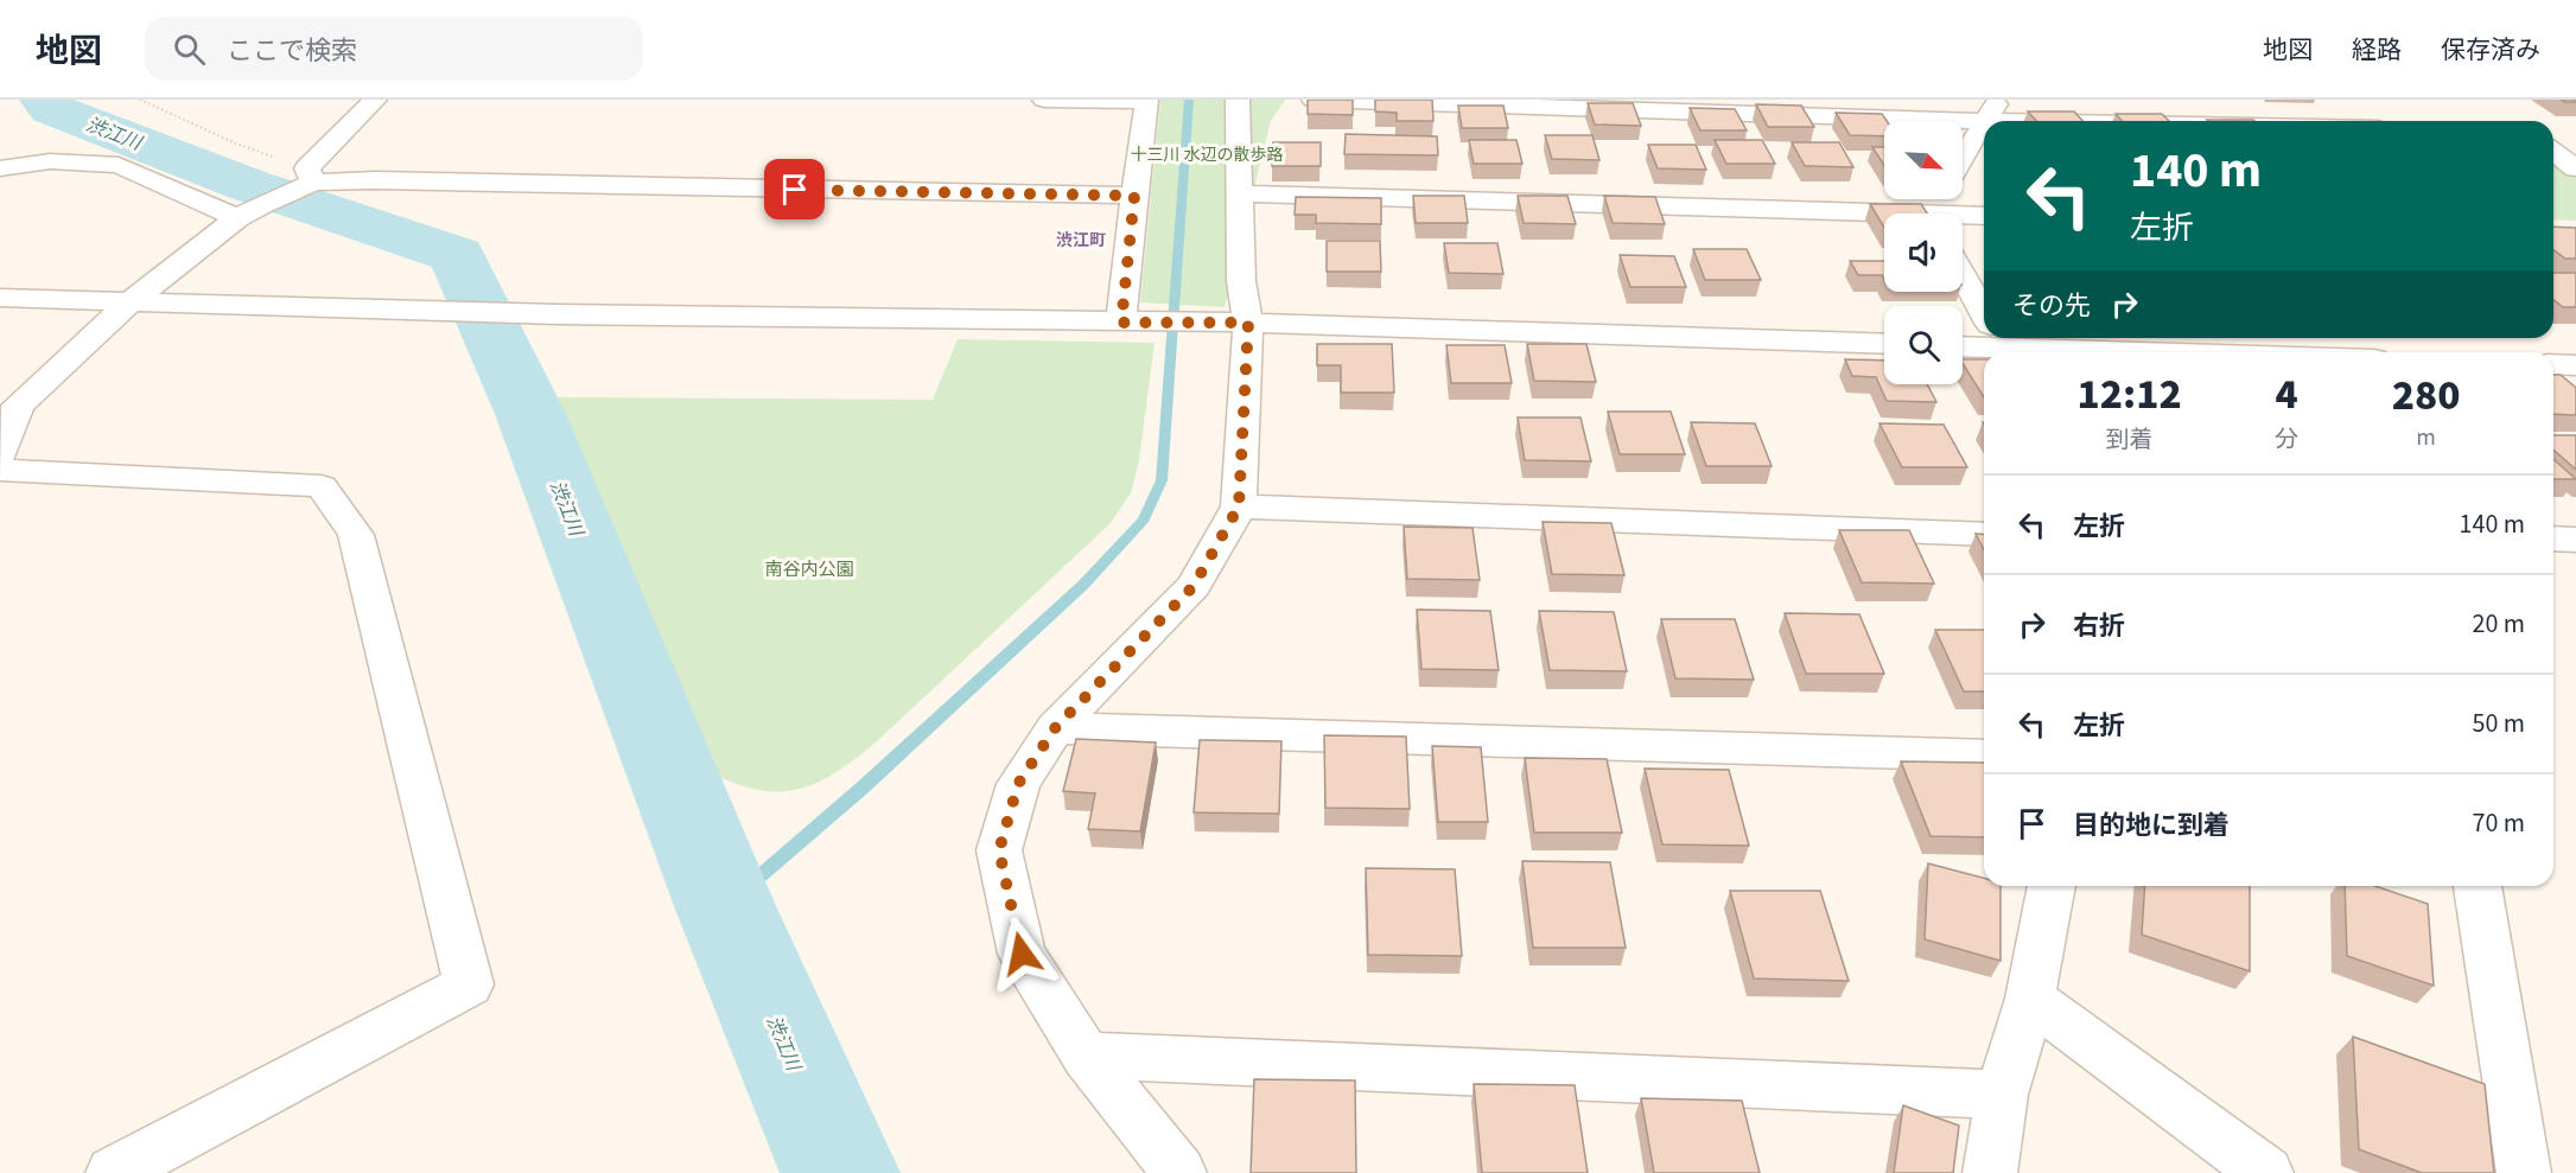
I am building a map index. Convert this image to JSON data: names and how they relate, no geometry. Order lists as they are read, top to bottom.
{
  "districts": ["渋江町"],
  "water": ["渋江川"],
  "parks": ["十三川 水辺の散歩路", "南谷内公園"],
  "north": "bottom right",
  "page": {
    "header": "地図",
    "search": "ここで検索",
    "nav": ["地図", "経路", "保存済み"],
    "turn": ["140 m", "左折"],
    "then": "その先",
    "eta": [
      "12:12",
      "到着",
      "4",
      "分",
      "280",
      "m"
    ],
    "list": [
      {
        "name": "左折",
        "value": "140 m"
      },
      {
        "name": "右折",
        "value": "20 m"
      },
      {
        "name": "左折",
        "value": "50 m"
      },
      {
        "name": "目的地に到着",
        "value": "70 m"
      }
    ]
  }
}
